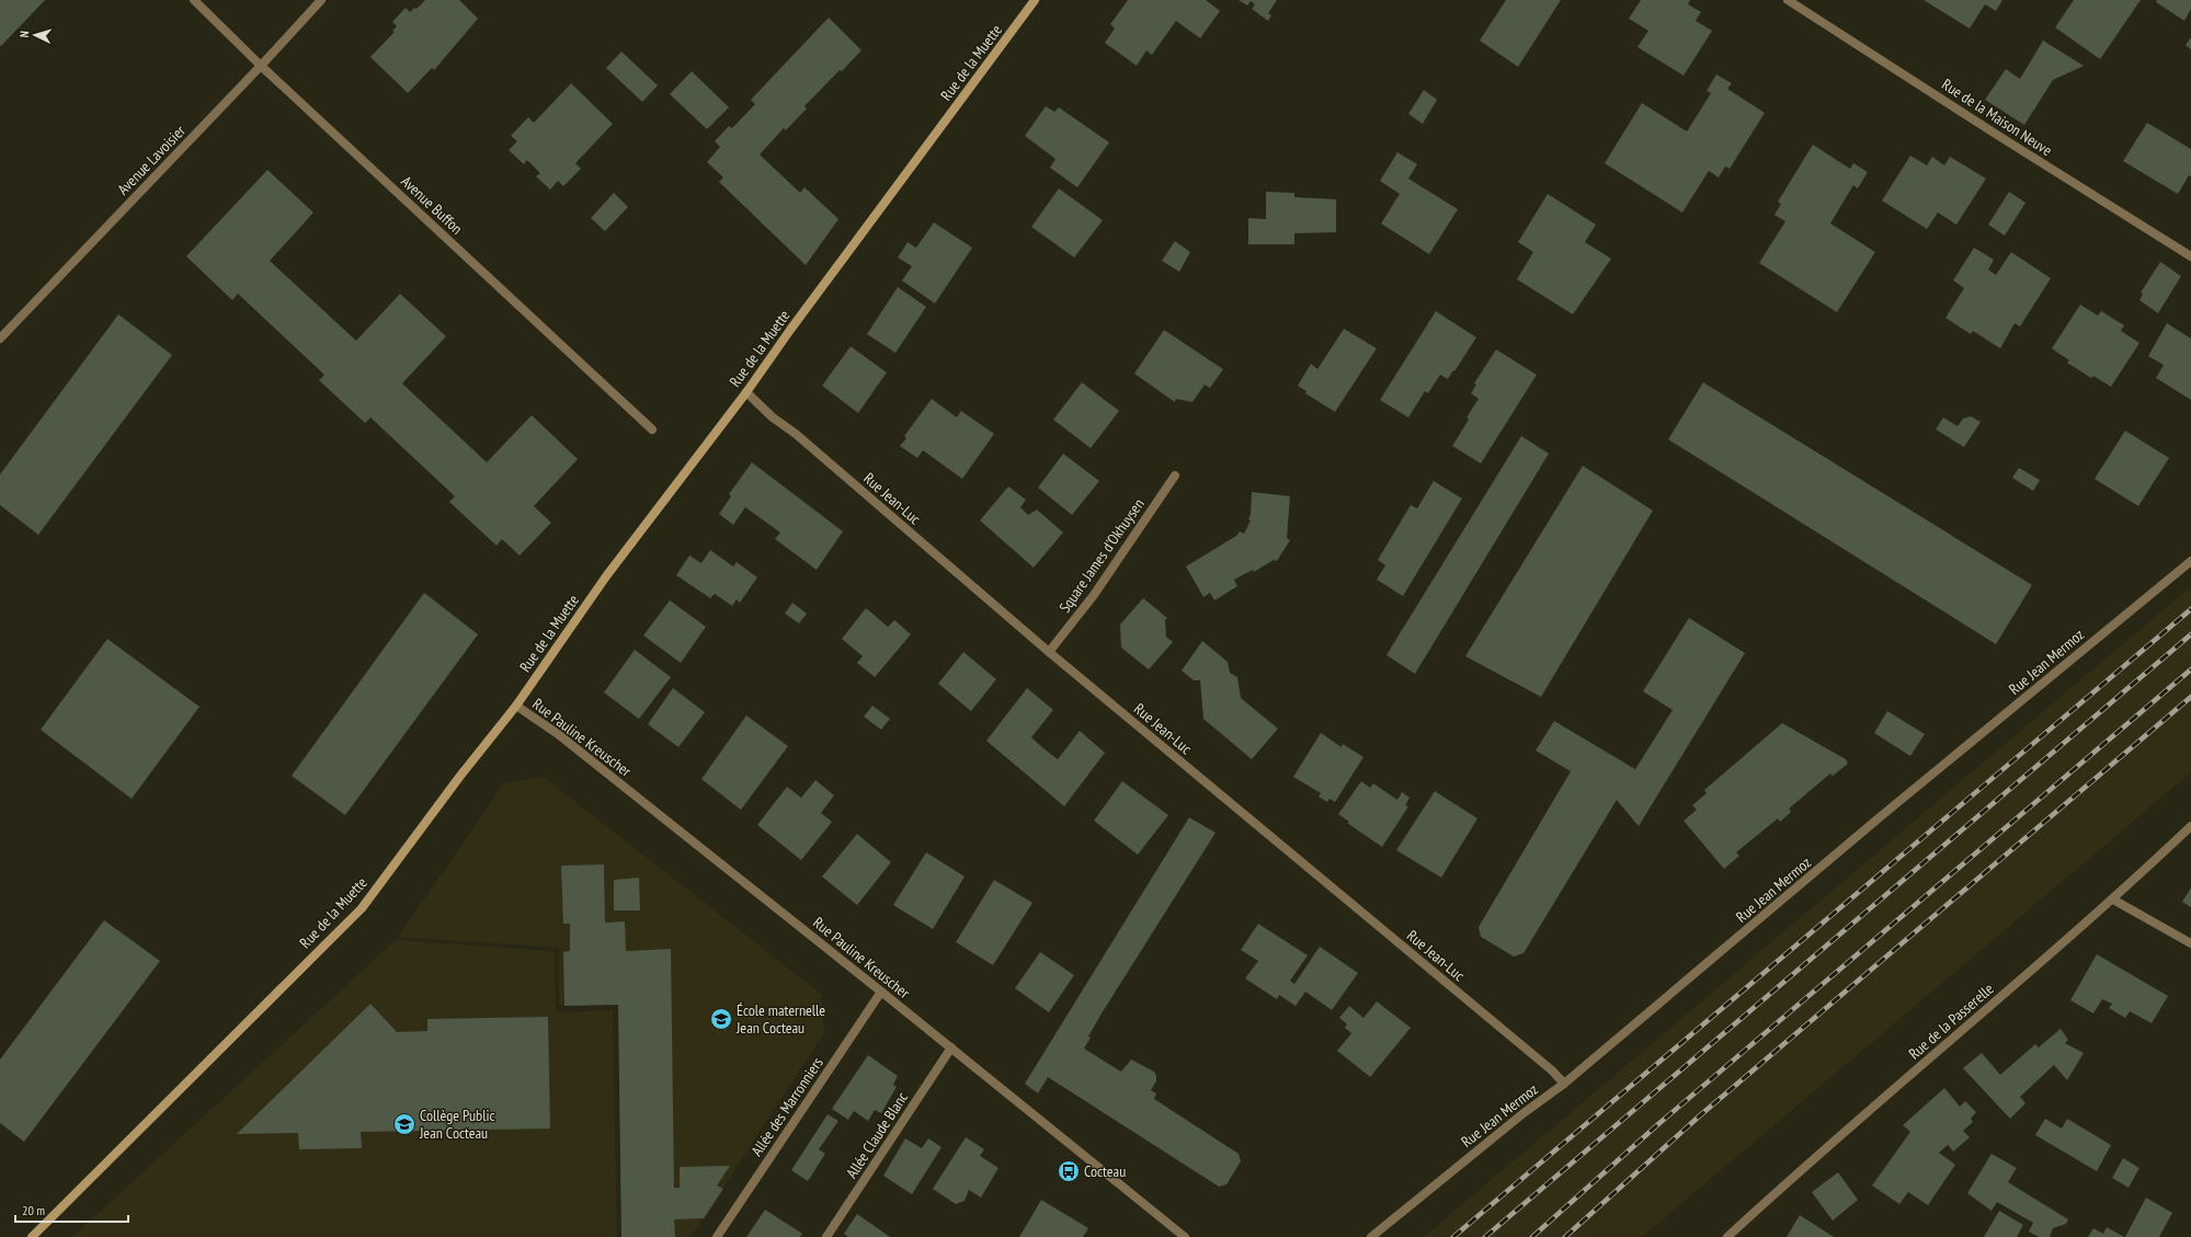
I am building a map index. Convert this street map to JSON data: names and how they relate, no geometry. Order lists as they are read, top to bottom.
{
  "streets": {
    "street": [
      "Rue de la Muette",
      "Rue de la Maison Neuve",
      "Avenue Lavoisier",
      "Avenue Buffon",
      "Rue Jean-Luc",
      "Square James d'Okhuysen",
      "Rue Jean Mermoz",
      "Rue Pauline Kreuscher",
      "Rue de la Passerelle",
      "Allée des Marronniers",
      "Allée Claude Blanc"
    ]
  },
  "crossings": [
    ["Rue de la Muette", "Rue Jean-Luc"],
    ["Rue de la Muette", "Rue Pauline Kreuscher"],
    ["Avenue Lavoisier", "Avenue Buffon"],
    ["Rue Jean-Luc", "Square James d'Okhuysen"],
    ["Rue Jean-Luc", "Rue Jean Mermoz"],
    ["Rue Pauline Kreuscher", "Allée des Marronniers"],
    ["Rue Pauline Kreuscher", "Allée Claude Blanc"]
  ],
  "places": {
    "school or university": ["École maternelle Jean Cocteau", "Collège Public Jean Cocteau"],
    "bus stop": ["Cocteau"]
  },
  "scale_bar": "20 m",
  "north": "left"
}
